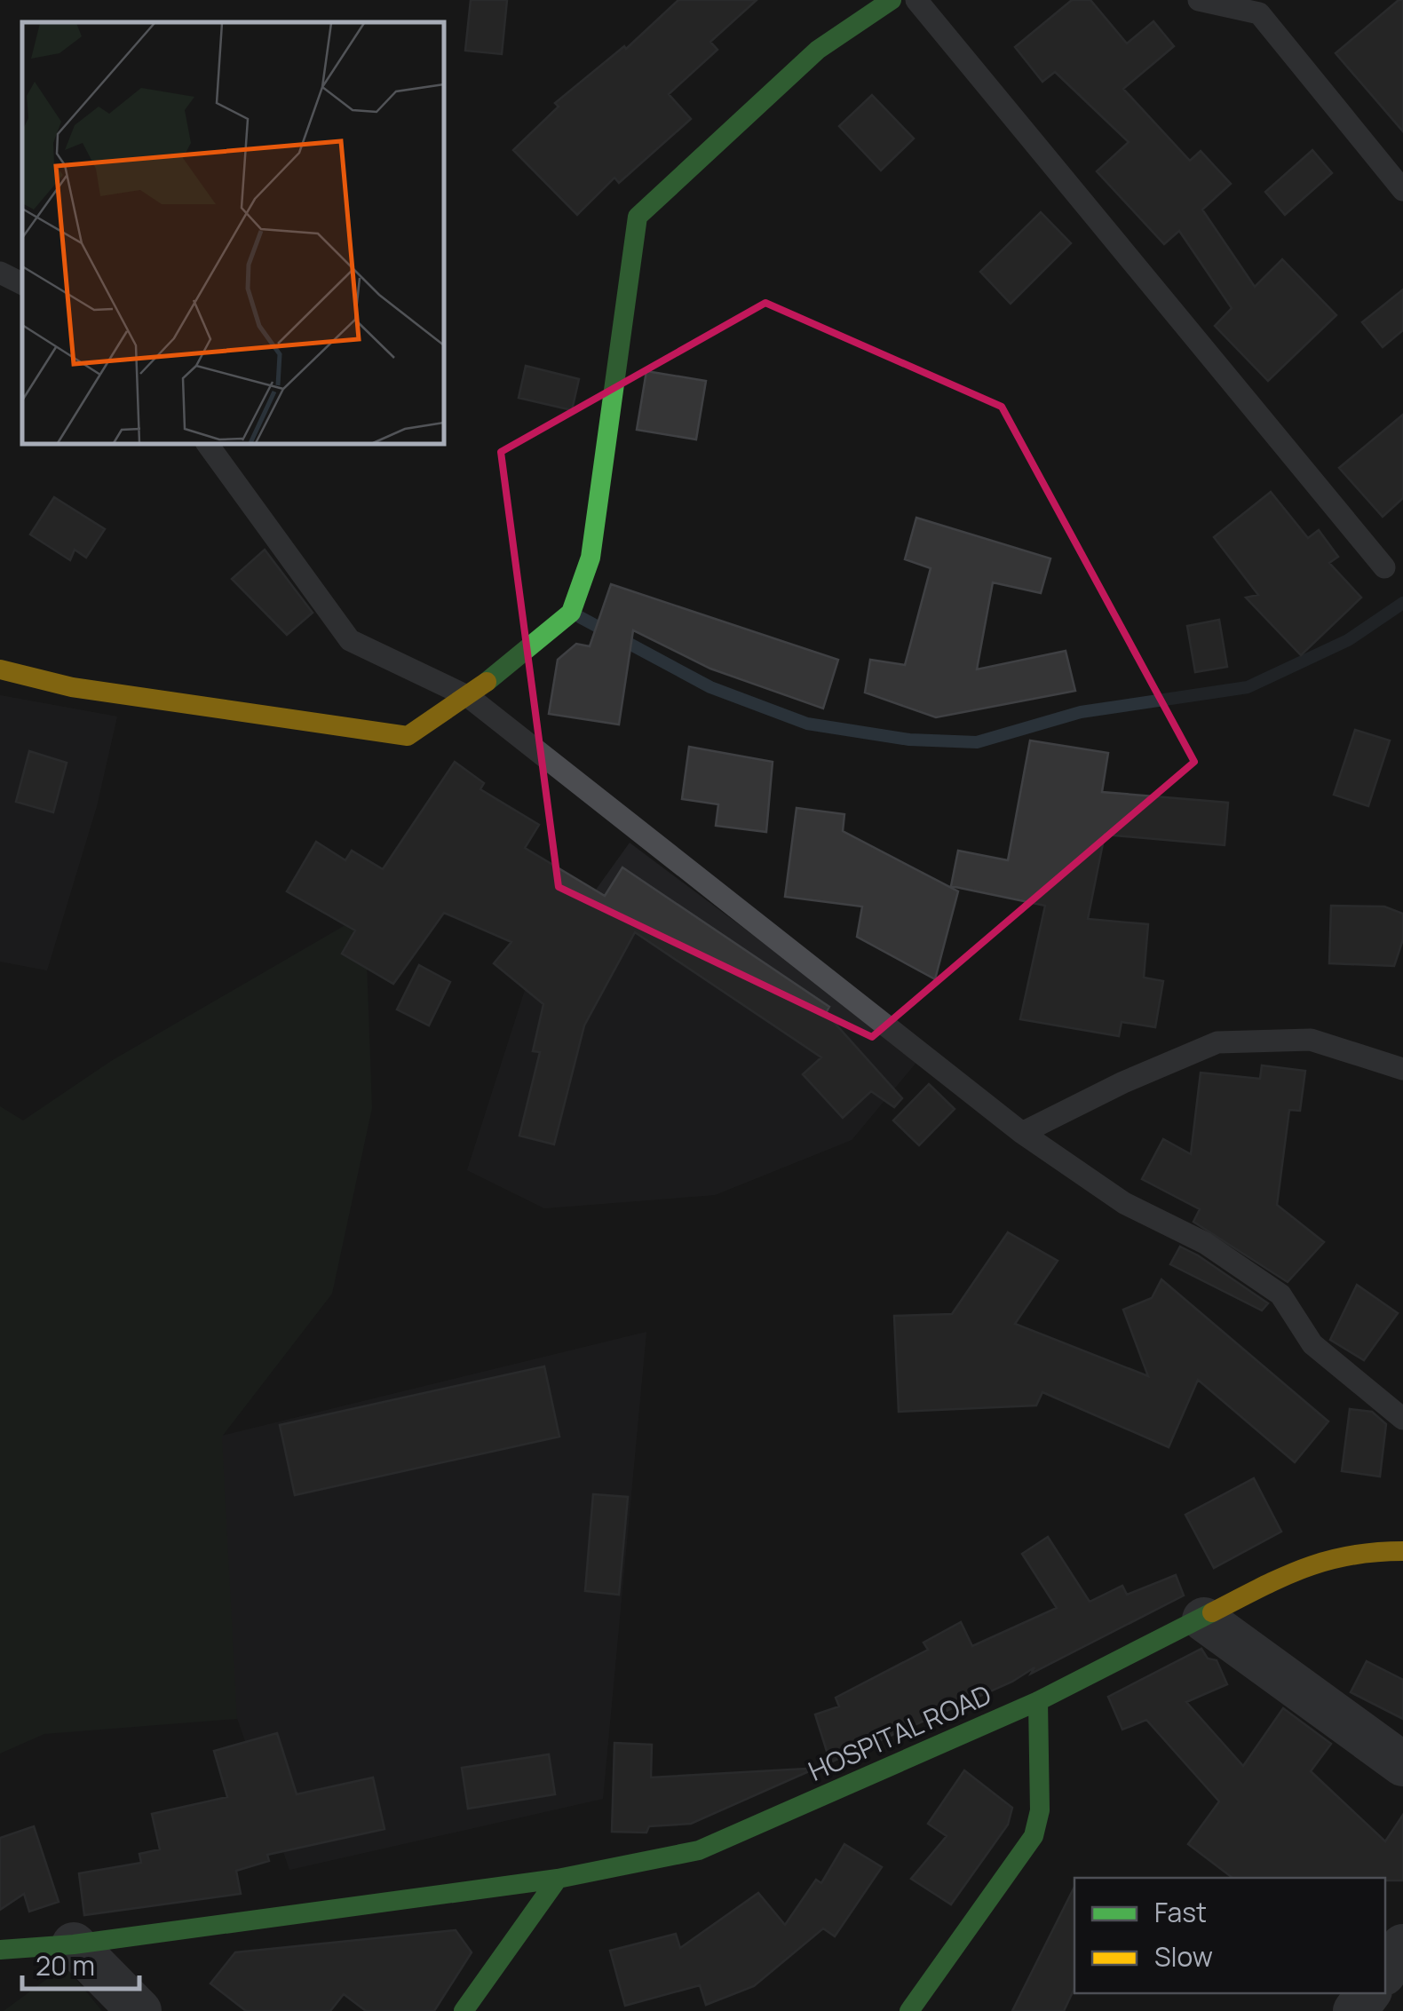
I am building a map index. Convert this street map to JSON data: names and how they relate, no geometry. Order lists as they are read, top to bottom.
{
  "streets": {
    "street": ["HOSPITAL ROAD"]
  },
  "legend": ["Fast", "Slow"],
  "scale_bar": "20 m"
}
